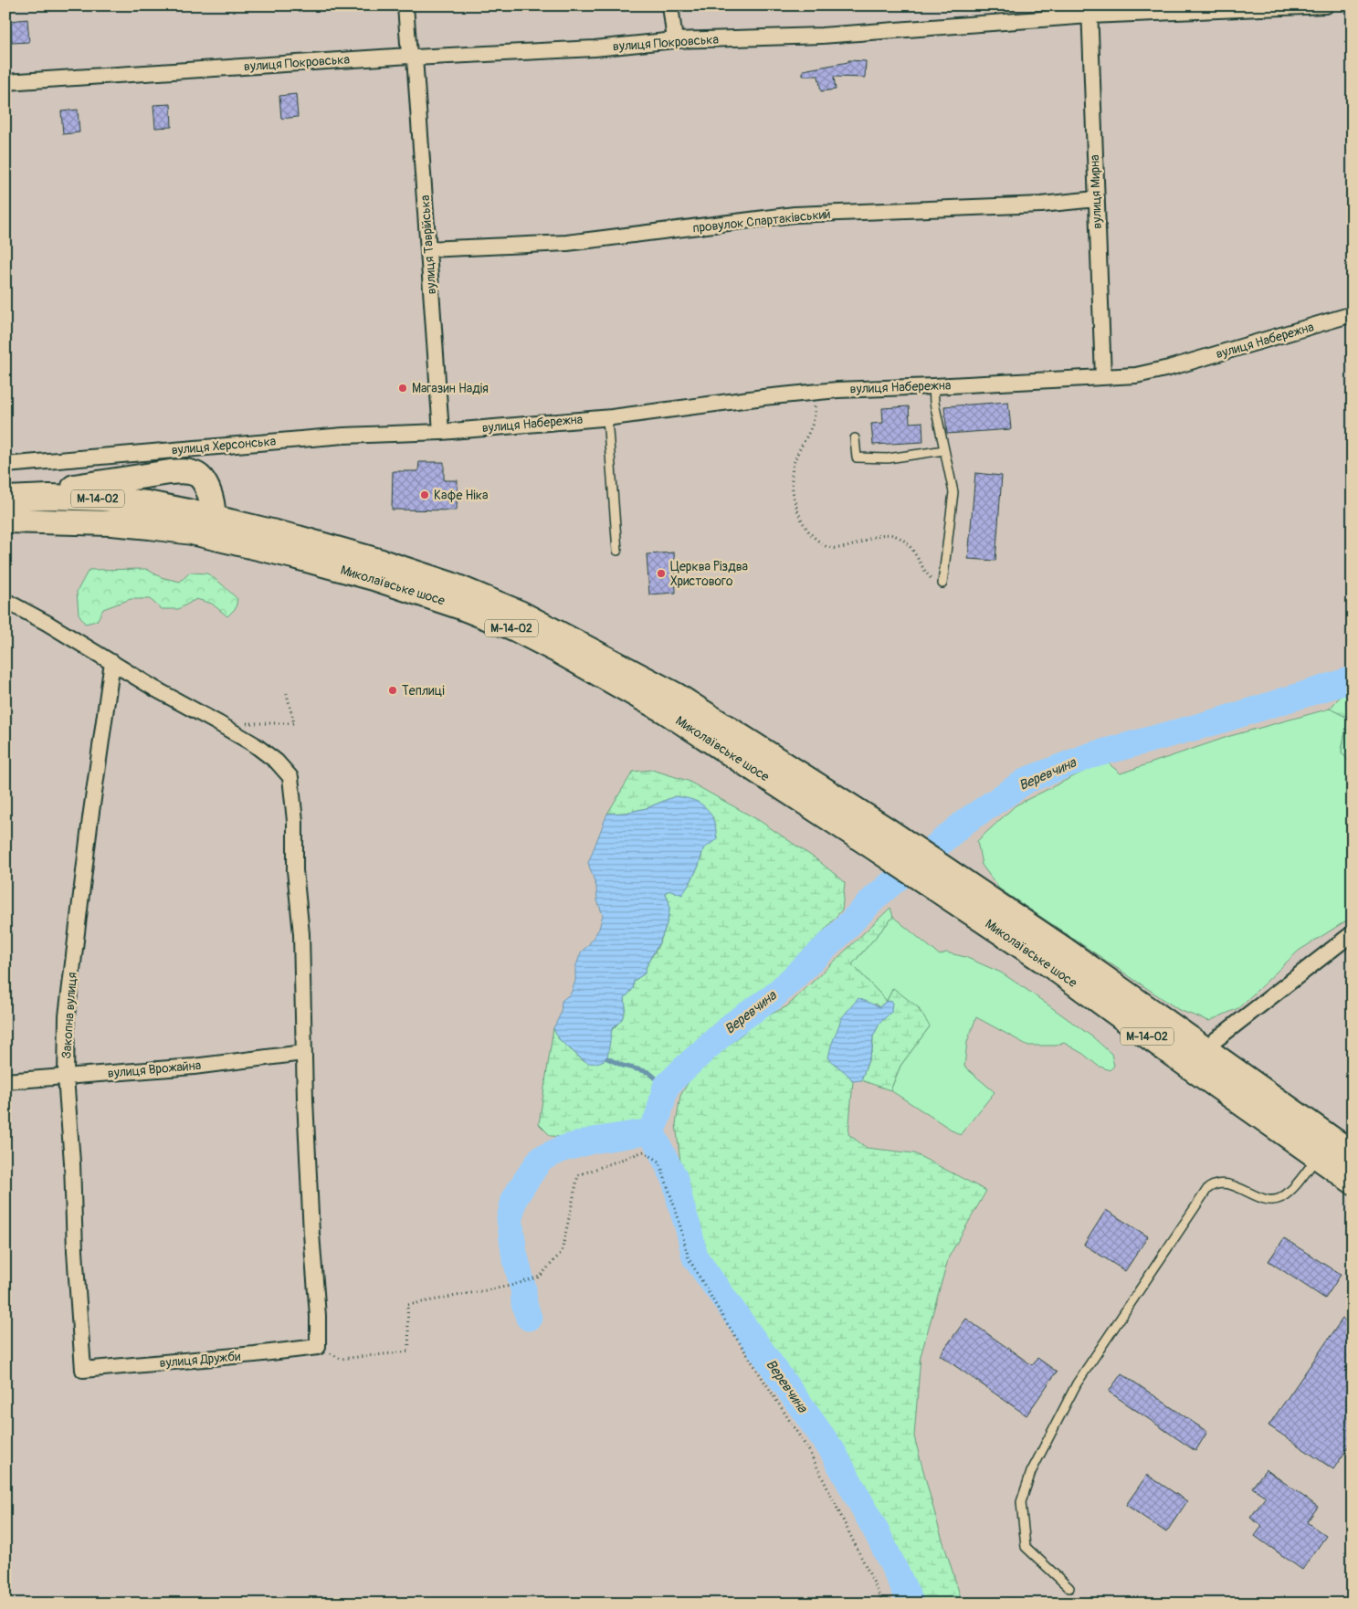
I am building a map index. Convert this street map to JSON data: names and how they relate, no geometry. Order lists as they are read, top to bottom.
{
  "streets": {
    "main road": ["М-14-02", "Миколаївське шосе"],
    "street": [
      "вулиця Покровська",
      "вулиця Мирна",
      "провулок Спартаківський",
      "вулиця Таврійська",
      "вулиця Набережна",
      "вулиця Херсонська",
      "Закопна вулиця",
      "вулиця Врожайна",
      "вулиця Дружби"
    ]
  },
  "crossings": [
    ["вулиця Покровська", "вулиця Мирна"],
    ["вулиця Покровська", "вулиця Таврійська"],
    ["вулиця Мирна", "провулок Спартаківський"],
    ["вулиця Мирна", "вулиця Набережна"],
    ["провулок Спартаківський", "вулиця Таврійська"],
    ["вулиця Таврійська", "вулиця Набережна"],
    ["вулиця Таврійська", "вулиця Херсонська"],
    ["вулиця Набережна", "вулиця Херсонська"],
    ["Закопна вулиця", "вулиця Врожайна"],
    ["Закопна вулиця", "вулиця Дружби"]
  ],
  "water": ["Веревчина"],
  "places": [
    "Магазин Надія",
    "Кафе Ніка",
    "Церква Різдва Христового",
    "Теплиці"
  ]
}
